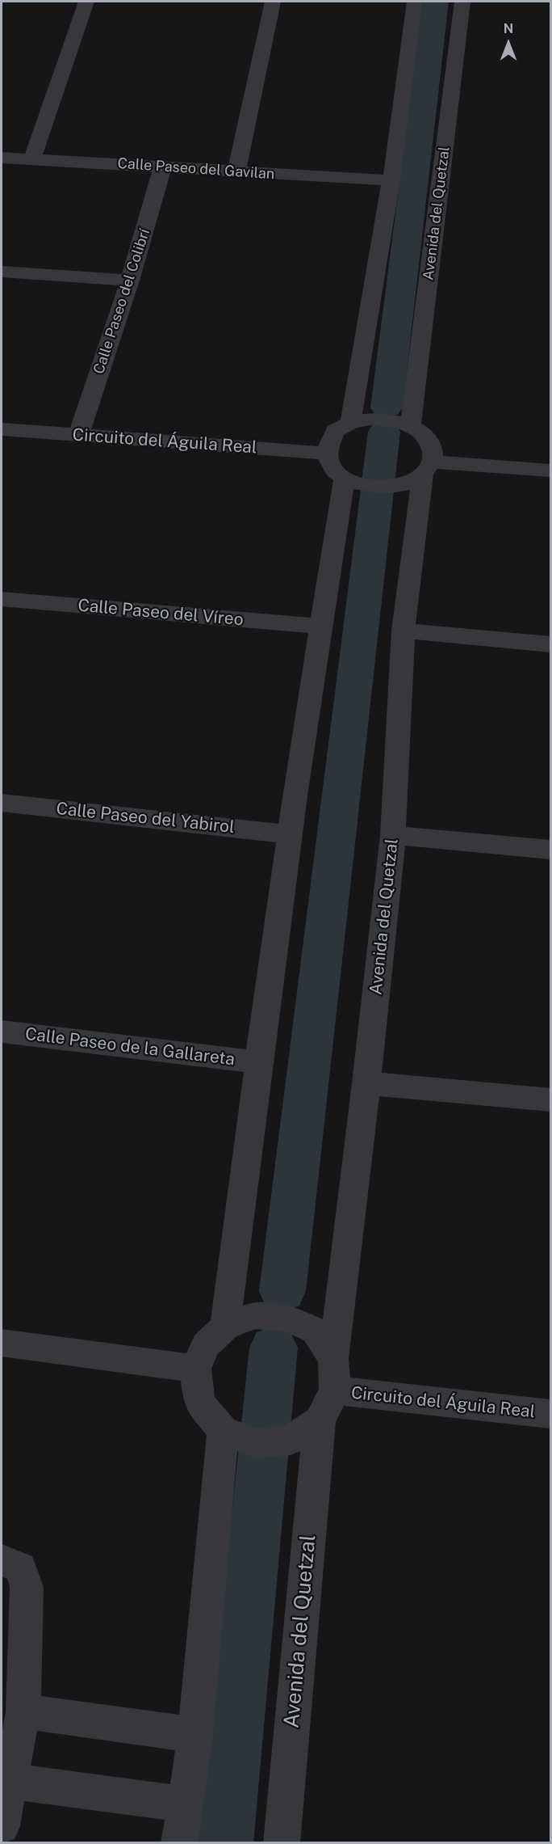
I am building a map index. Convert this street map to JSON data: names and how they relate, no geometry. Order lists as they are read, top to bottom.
{
  "streets": {
    "street": [
      "Calle Paseo del Gavilan",
      "Avenida del Quetzal",
      "Calle Paseo del Colibrí",
      "Circuito del Águila Real",
      "Calle Paseo del Víreo",
      "Calle Paseo del Yabirol",
      "Calle Paseo de la Gallareta"
    ]
  },
  "crossings": [
    ["Calle Paseo del Gavilan", "Calle Paseo del Colibrí"],
    ["Avenida del Quetzal", "Circuito del Águila Real"],
    ["Calle Paseo del Colibrí", "Circuito del Águila Real"]
  ],
  "north": "top"
}
